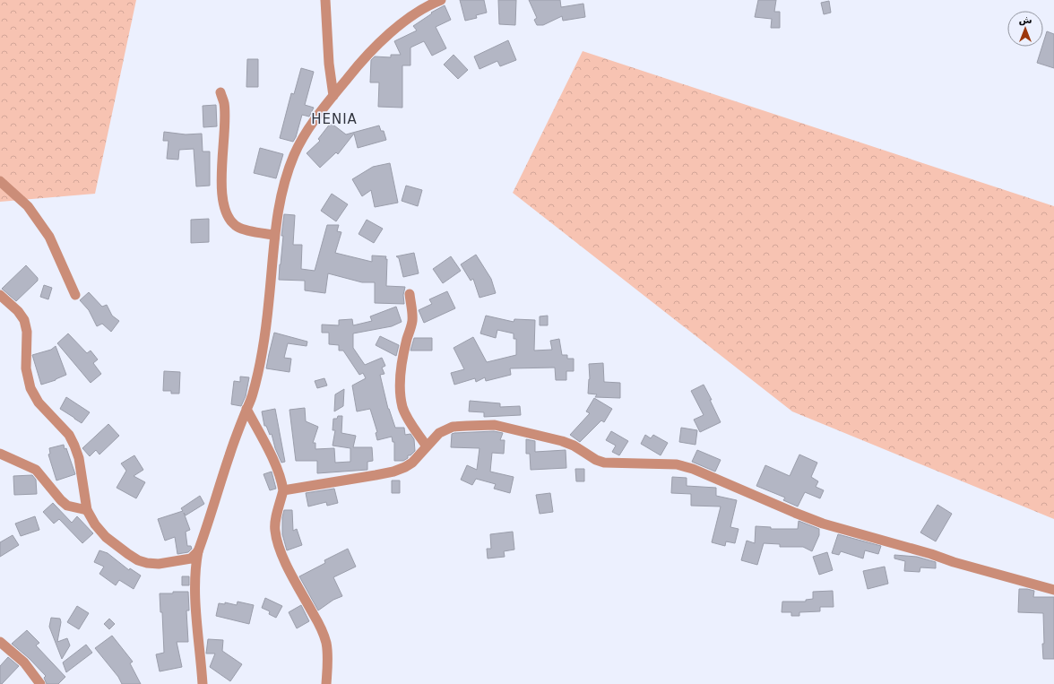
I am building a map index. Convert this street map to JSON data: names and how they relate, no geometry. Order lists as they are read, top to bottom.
{
  "districts": ["HENIA"],
  "north": "top"
}
